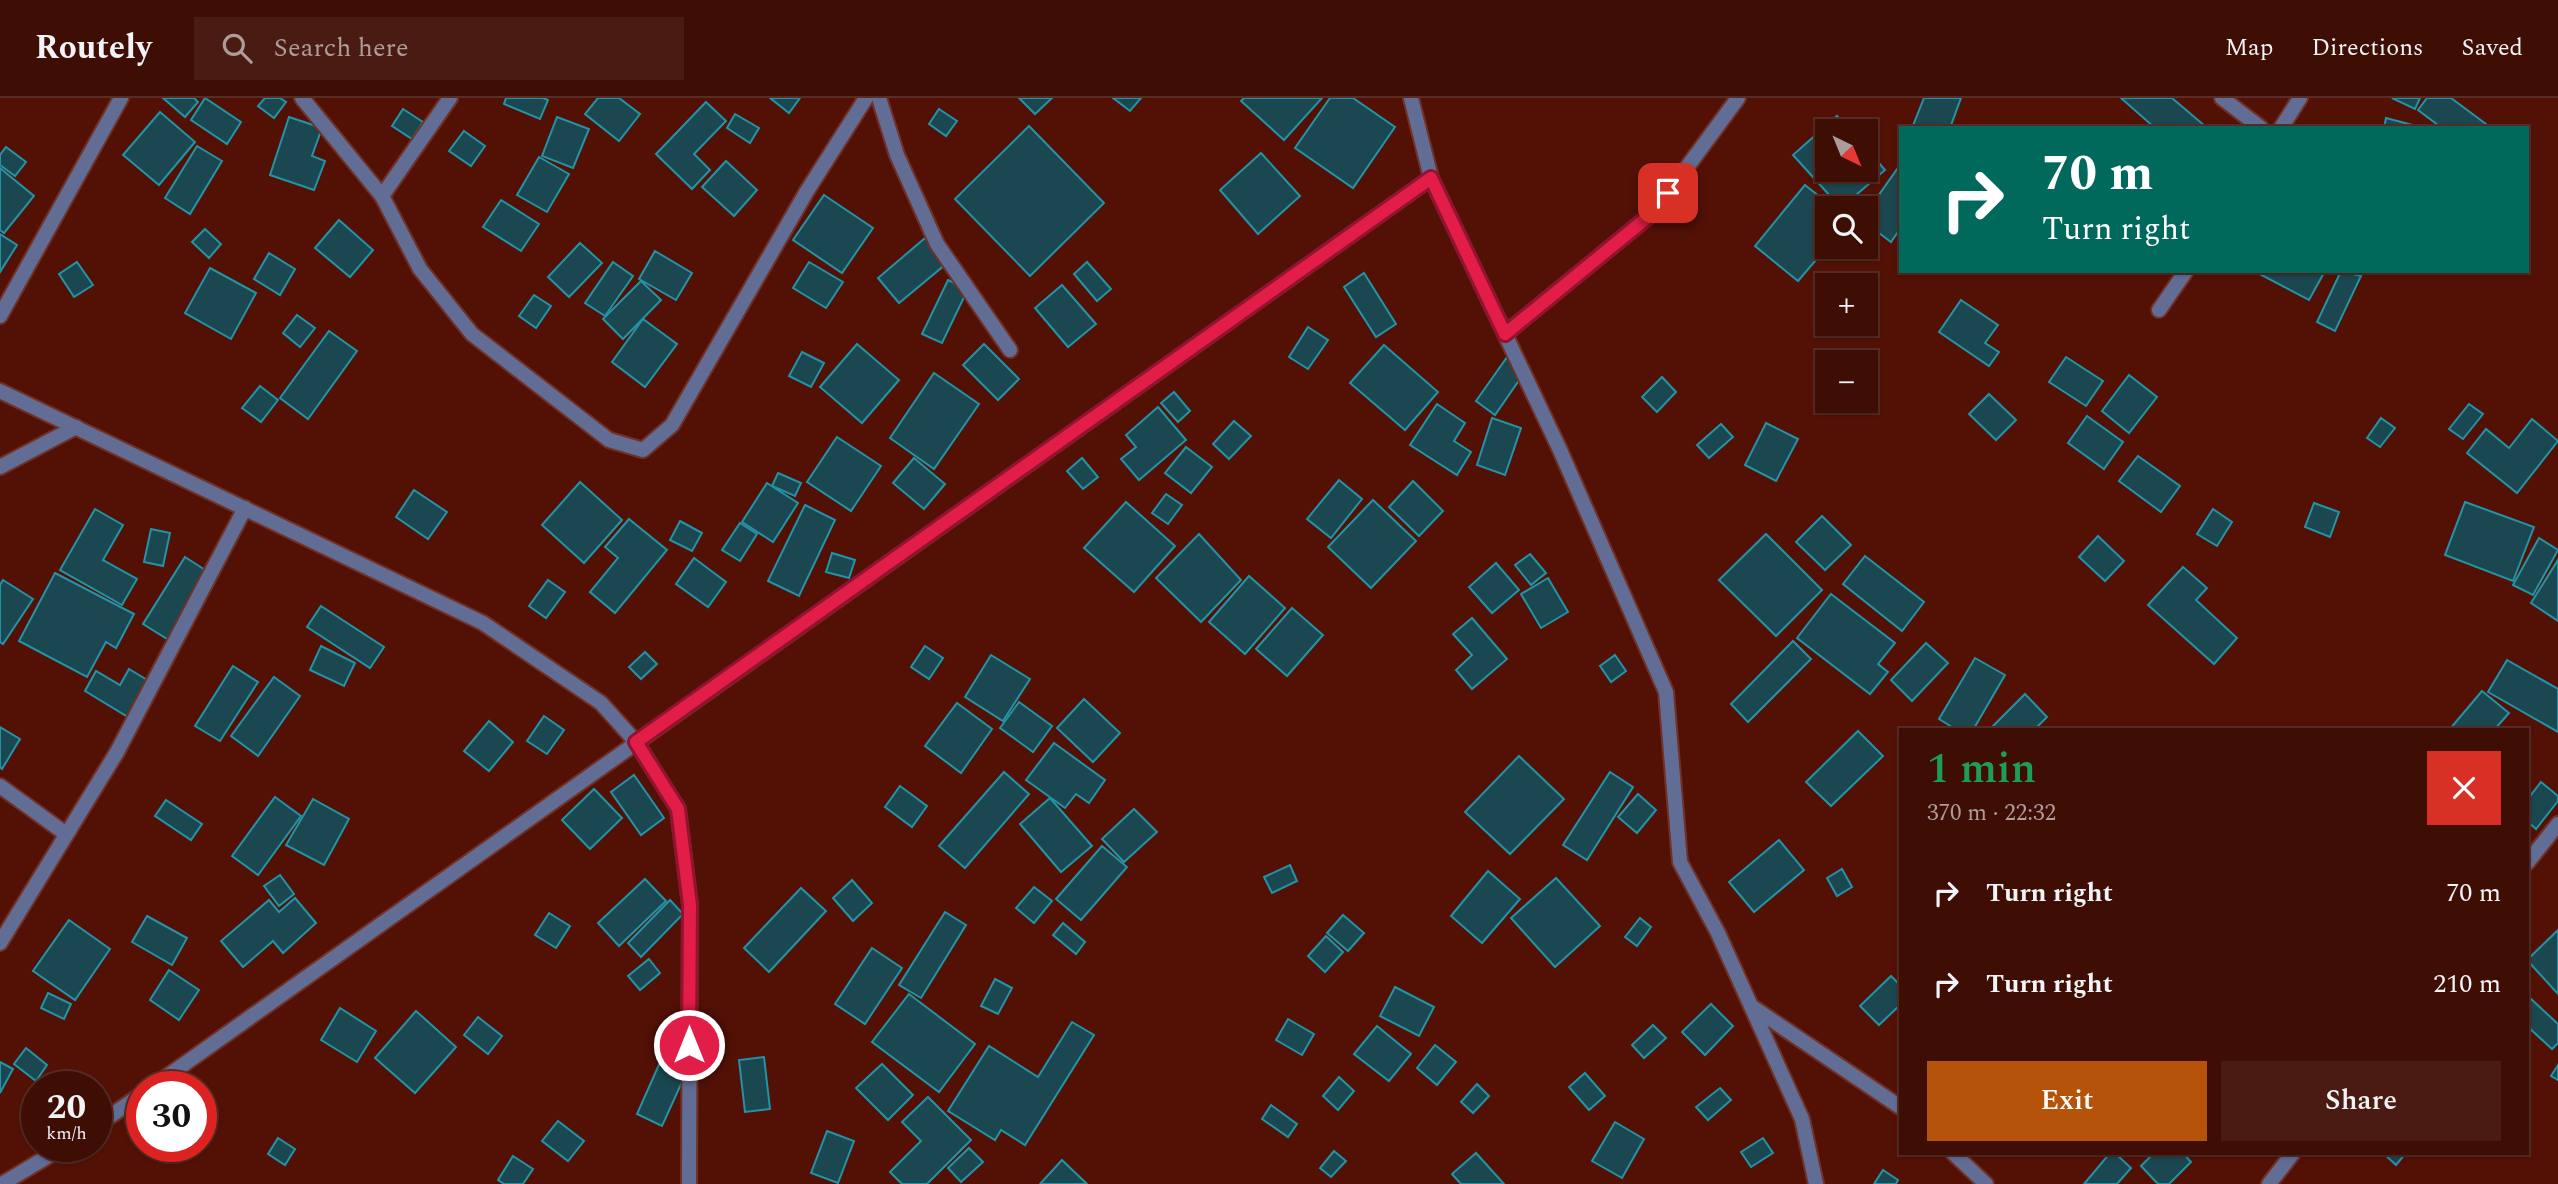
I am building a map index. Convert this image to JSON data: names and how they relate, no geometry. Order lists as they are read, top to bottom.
{
  "north": "bottom right",
  "page": {
    "header": "Routely",
    "search": "Search here",
    "nav": ["Map", "Directions", "Saved"],
    "map_buttons": ["+", "−"],
    "turn": ["70 m", "Turn right"],
    "heading": ["1 min", "370 m · 22:32"],
    "list": [
      {
        "name": "Turn right",
        "value": "70 m"
      },
      {
        "name": "Turn right",
        "value": "210 m"
      }
    ],
    "buttons": ["Exit", "Share"],
    "speed": "20 km/h",
    "limit": "30"
  }
}
